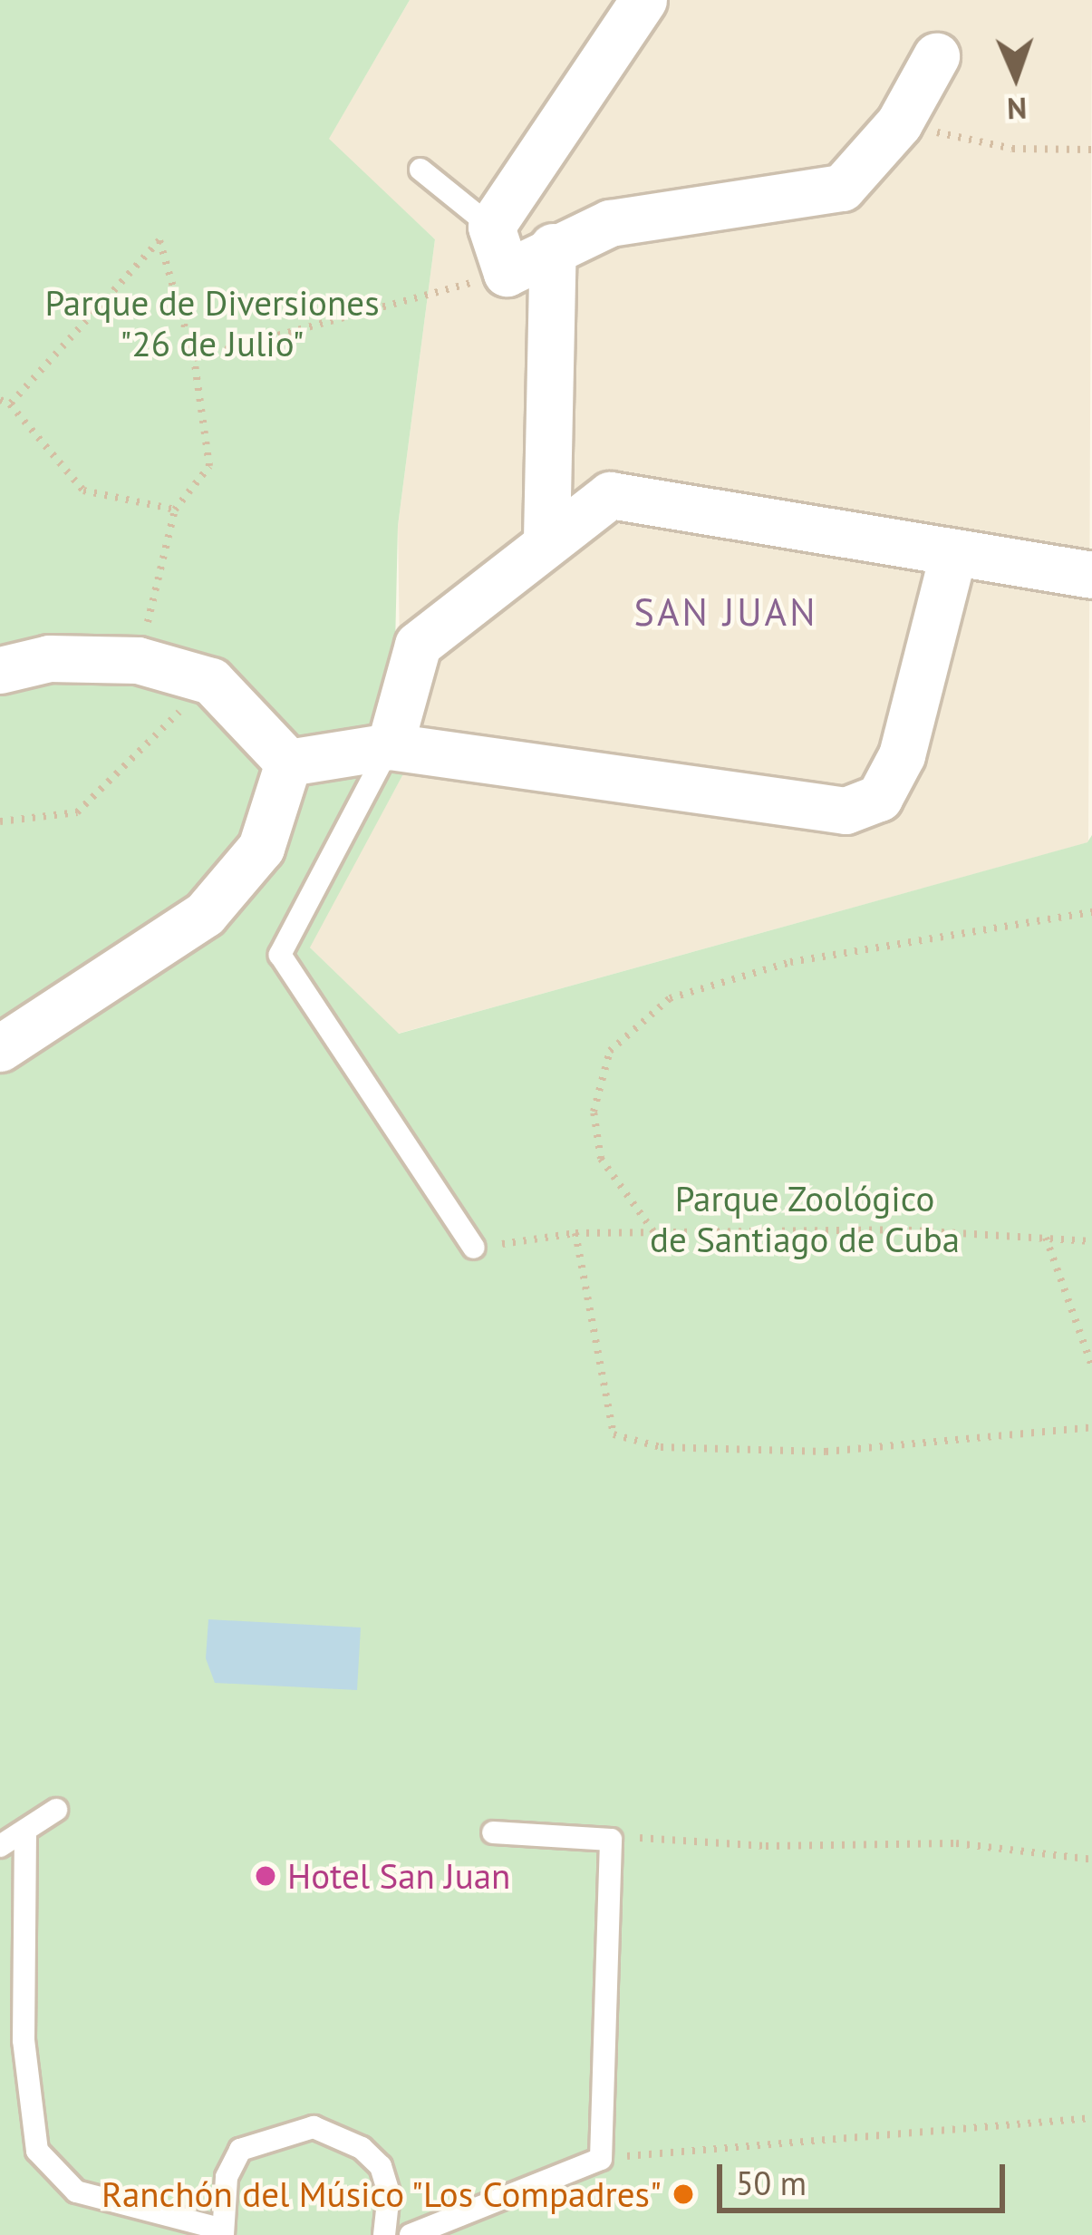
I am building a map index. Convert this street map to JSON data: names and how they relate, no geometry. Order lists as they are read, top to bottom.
{
  "districts": ["SAN JUAN"],
  "parks": ["Parque de Diversiones \"26 de Julio\"", "Parque Zoológico de Santiago de Cuba"],
  "places": ["Hotel San Juan", "Ranchón del Músico \"Los Compadres\""],
  "scale_bar": "50 m",
  "north": "bottom"
}
